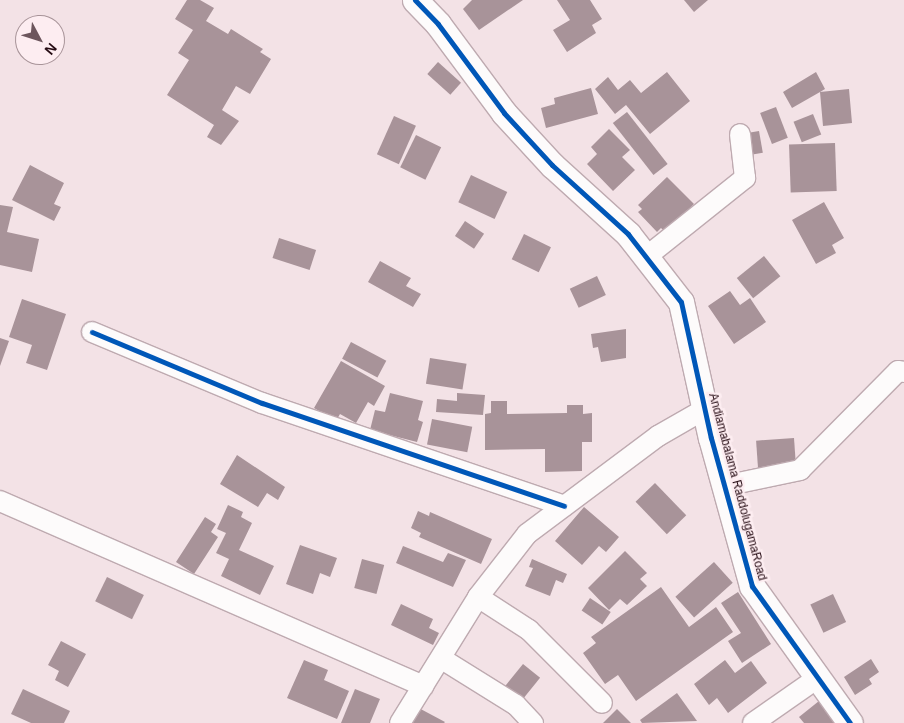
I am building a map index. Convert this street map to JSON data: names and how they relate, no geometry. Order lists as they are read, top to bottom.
{
  "streets": {
    "street": ["Andiamabalama RaddolugamaRoad"]
  },
  "north": "bottom right"
}
